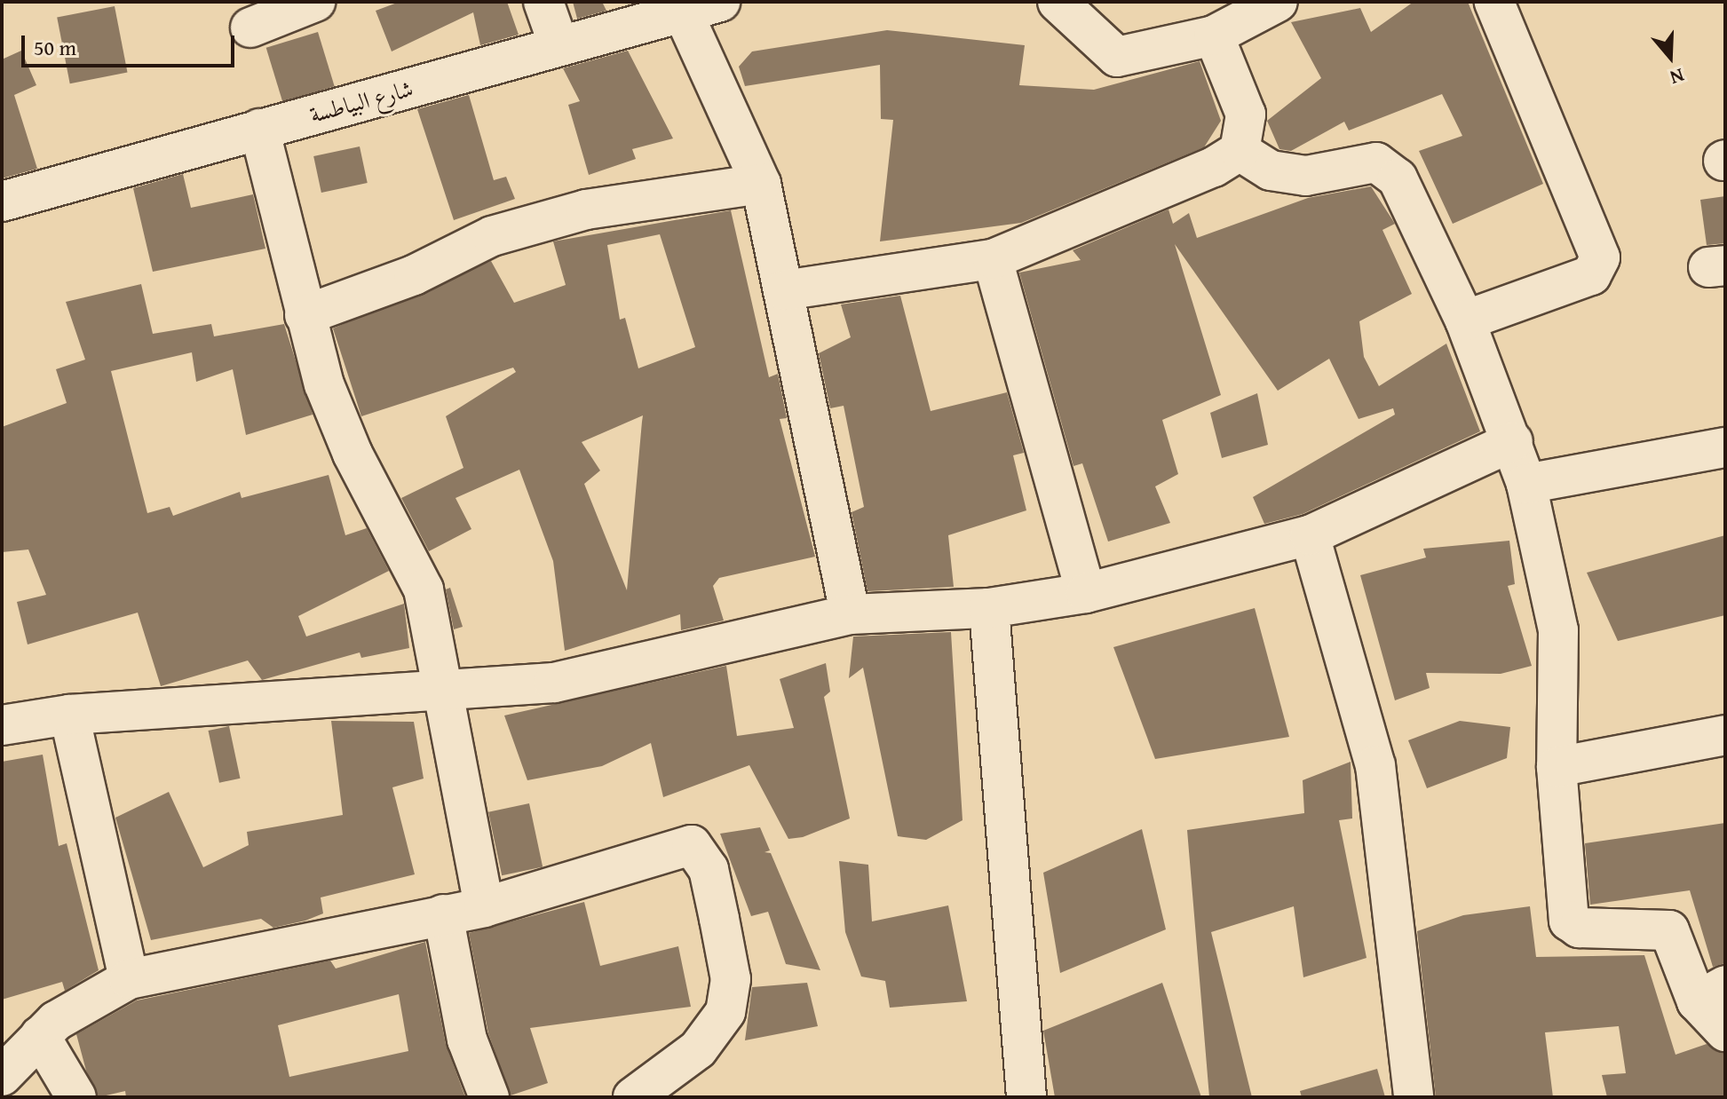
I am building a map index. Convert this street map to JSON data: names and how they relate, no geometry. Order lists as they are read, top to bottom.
{
  "streets": {
    "street": ["شارع البياطسة"]
  },
  "scale_bar": "50 m",
  "north": "bottom"
}
